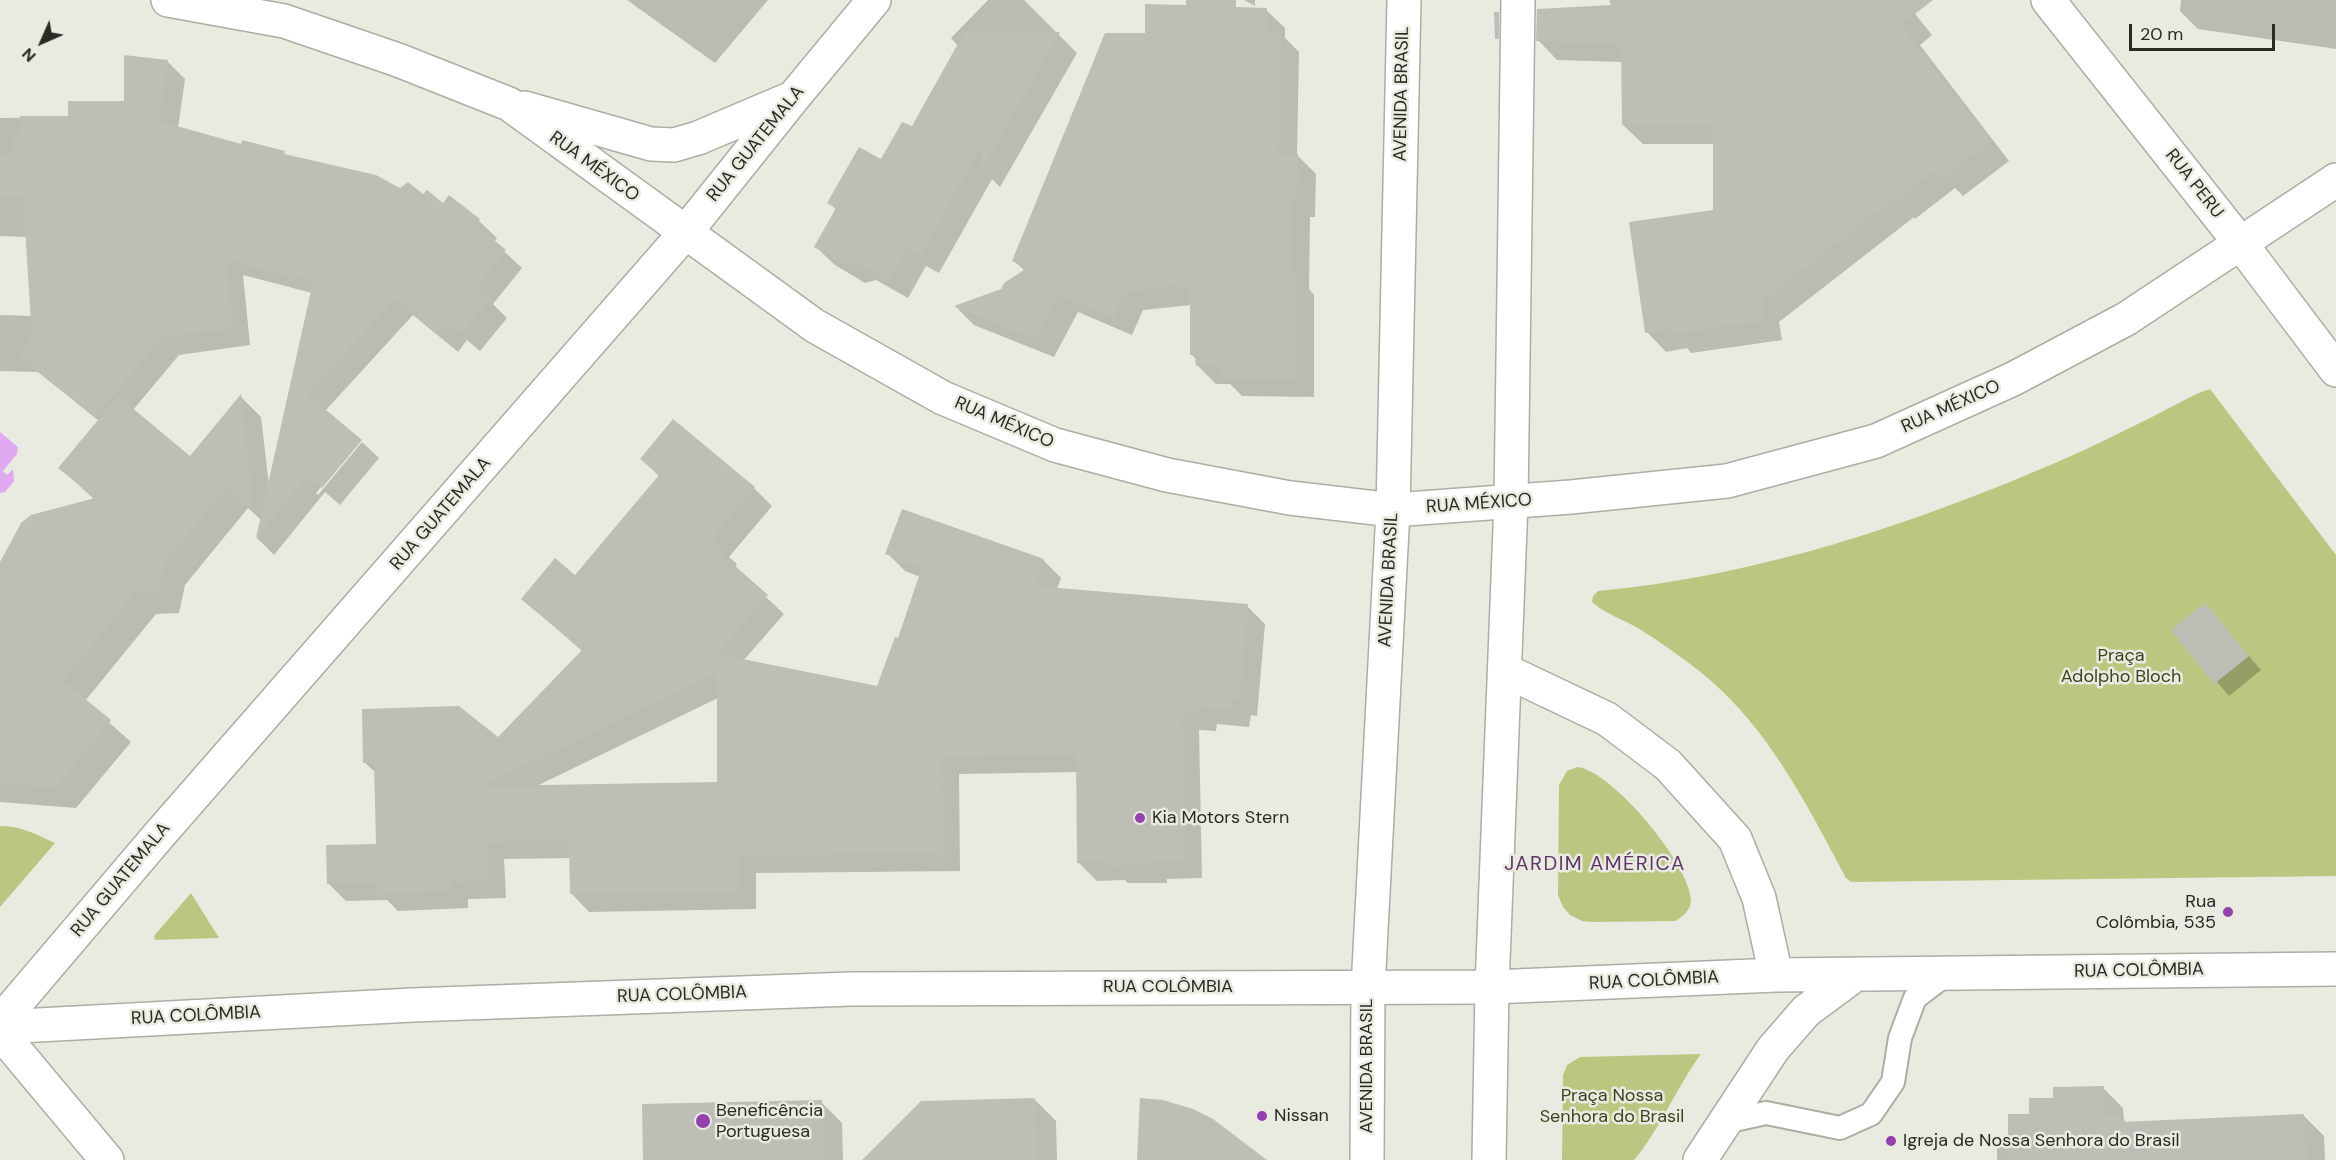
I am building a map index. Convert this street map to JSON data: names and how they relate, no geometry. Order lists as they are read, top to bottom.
{
  "streets": {
    "main road": [
      "AVENIDA BRASIL",
      "RUA GUATEMALA",
      "RUA MÉXICO",
      "RUA PERU",
      "RUA COLÔMBIA"
    ]
  },
  "crossings": [
    ["AVENIDA BRASIL", "RUA MÉXICO"],
    ["AVENIDA BRASIL", "RUA COLÔMBIA"],
    ["RUA GUATEMALA", "RUA MÉXICO"],
    ["RUA GUATEMALA", "RUA COLÔMBIA"],
    ["RUA MÉXICO", "RUA PERU"]
  ],
  "districts": ["JARDIM AMÉRICA"],
  "parks": ["Praça Adolpho Bloch", "Praça Nossa Senhora do Brasil"],
  "places": [
    "Kia Motors Stern",
    "Rua Colômbia, 535",
    "Nissan",
    "Beneficência Portuguesa",
    "Igreja de Nossa Senhora do Brasil"
  ],
  "scale_bar": "20 m",
  "north": "bottom left"
}
